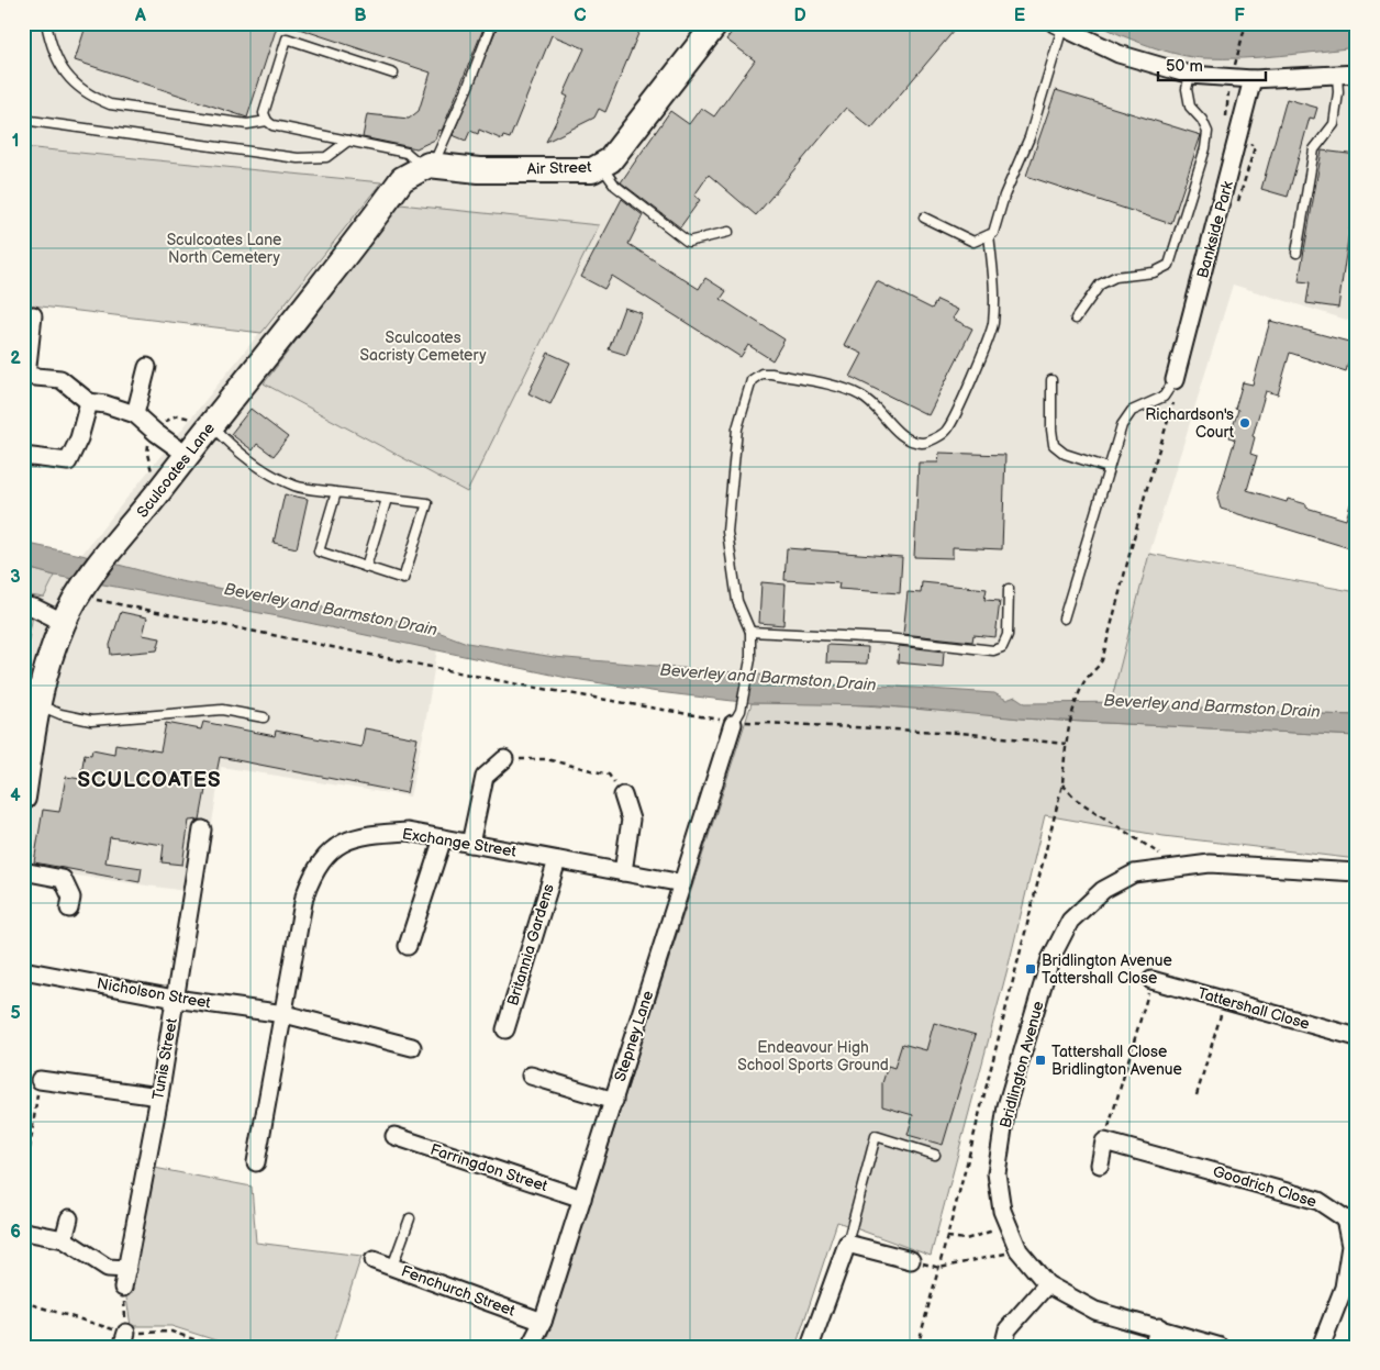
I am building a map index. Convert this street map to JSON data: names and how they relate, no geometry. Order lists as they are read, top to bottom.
{
  "streets": {
    "street": [
      "Air Street",
      "Bankside Park",
      "Sculcoates Lane",
      "Exchange Street",
      "Britannia Gardens",
      "Nicholson Street",
      "Tattershall Close",
      "Stepney Lane",
      "Tunis Street",
      "Bridlington Avenue",
      "Farringdon Street",
      "Goodrich Close",
      "Fenchurch Street"
    ]
  },
  "crossings": [
    ["Air Street", "Sculcoates Lane"],
    ["Exchange Street", "Britannia Gardens"],
    ["Exchange Street", "Nicholson Street"],
    ["Exchange Street", "Stepney Lane"],
    ["Nicholson Street", "Tunis Street"],
    ["Stepney Lane", "Farringdon Street"],
    ["Stepney Lane", "Fenchurch Street"]
  ],
  "districts": ["SCULCOATES"],
  "water": ["Beverley and Barmston Drain"],
  "parks": ["Sculcoates Lane North Cemetery", "Sculcoates Sacristy Cemetery", "Endeavour High School Sports Ground"],
  "places": {
    "other": ["Richardson's Court"],
    "transit": ["Bridlington Avenue Tattershall Close", "Tattershall Close Bridlington Avenue"]
  },
  "scale_bar": "50 m",
  "grid": {
    "columns": [
      "A",
      "B",
      "C",
      "D",
      "E",
      "F"
    ],
    "rows": [
      "1",
      "2",
      "3",
      "4",
      "5",
      "6"
    ]
  }
}
